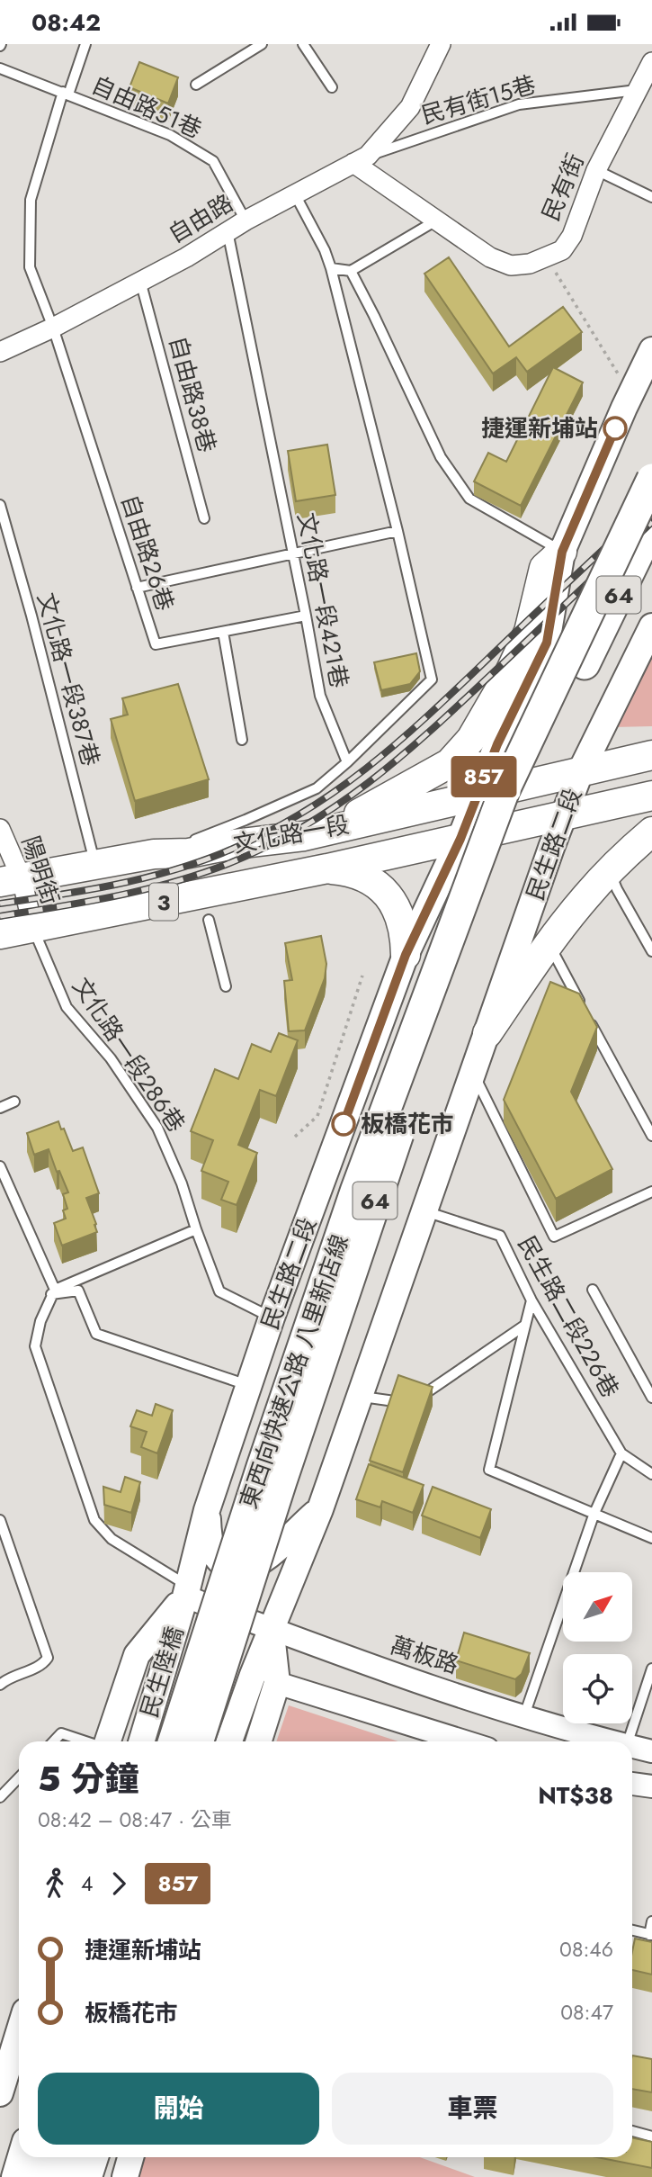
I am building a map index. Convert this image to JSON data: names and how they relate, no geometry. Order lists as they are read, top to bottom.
{
  "streets": {
    "highway": ["64", "東西向快速公路 八里新店線"],
    "main road": [
      "文化路一段",
      "民生路二段",
      "3",
      "民生陸橋"
    ],
    "street": [
      "民有街",
      "自由路",
      "陽明街",
      "萬板路"
    ],
    "lane": [
      "民有街15巷",
      "自由路51巷",
      "自由路38巷",
      "自由路26巷",
      "文化路一段421巷",
      "文化路一段387巷",
      "文化路一段286巷",
      "民生路二段226巷"
    ]
  },
  "crossings": [
    ["民有街15巷", "民有街"],
    ["民有街15巷", "自由路"],
    ["自由路51巷", "自由路"],
    ["自由路51巷", "自由路26巷"],
    ["民有街", "自由路"],
    ["自由路", "自由路38巷"],
    ["自由路", "自由路26巷"],
    ["自由路", "文化路一段421巷"],
    ["自由路26巷", "文化路一段421巷"],
    ["文化路一段387巷", "文化路一段"],
    ["文化路一段", "民生路二段"],
    ["文化路一段", "陽明街"],
    ["文化路一段", "3"],
    ["文化路一段", "文化路一段286巷"],
    ["民生路二段", "3"],
    ["民生路二段", "文化路一段286巷"],
    ["民生路二段", "民生路二段226巷"],
    ["民生路二段", "萬板路"],
    ["民生路二段", "民生陸橋"],
    ["陽明街", "文化路一段286巷"],
    ["萬板路", "民生陸橋"]
  ],
  "places": ["捷運新埔站", "板橋花市"],
  "lines": ["bus line 857"],
  "north": "top right",
  "page": {
    "status": "08:42",
    "on_map": "857",
    "heading": ["5 分鐘", "08:42 – 08:47 · 公車", "NT$38"],
    "legs": ["4", "857"],
    "list": [
      {
        "name": "捷運新埔站",
        "value": "08:46"
      },
      {
        "name": "板橋花市",
        "value": "08:47"
      }
    ],
    "buttons": ["開始", "車票"]
  }
}
